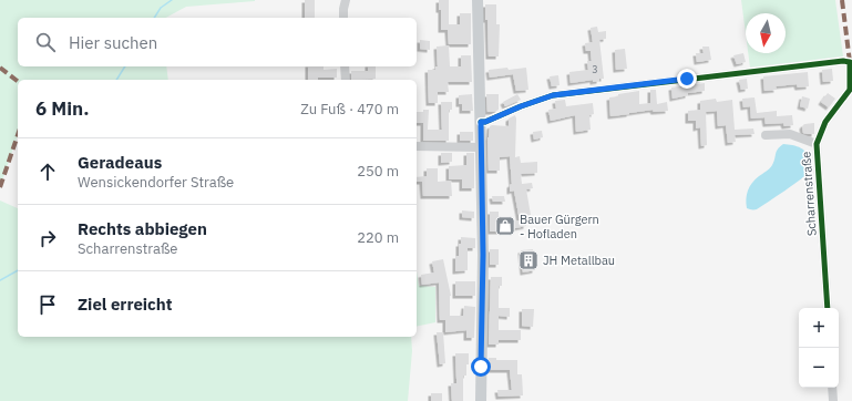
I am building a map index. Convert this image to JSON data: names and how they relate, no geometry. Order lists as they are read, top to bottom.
{
  "streets": {
    "street": ["Scharrenstraße"]
  },
  "places": {
    "shop": ["Bauer Gürgern - Hofladen"],
    "building": ["JH Metallbau"]
  },
  "house_numbers": ["3"],
  "north": "bottom",
  "page": {
    "search": "Hier suchen",
    "heading": ["6 Min.", "Zu Fuß · 470 m"],
    "list": [
      ["Geradeaus", "Wensickendorfer Straße", "250 m"],
      ["Rechts abbiegen", "Scharrenstraße", "220 m"],
      "Ziel erreicht"
    ],
    "map_buttons": ["+", "−"]
  }
}
